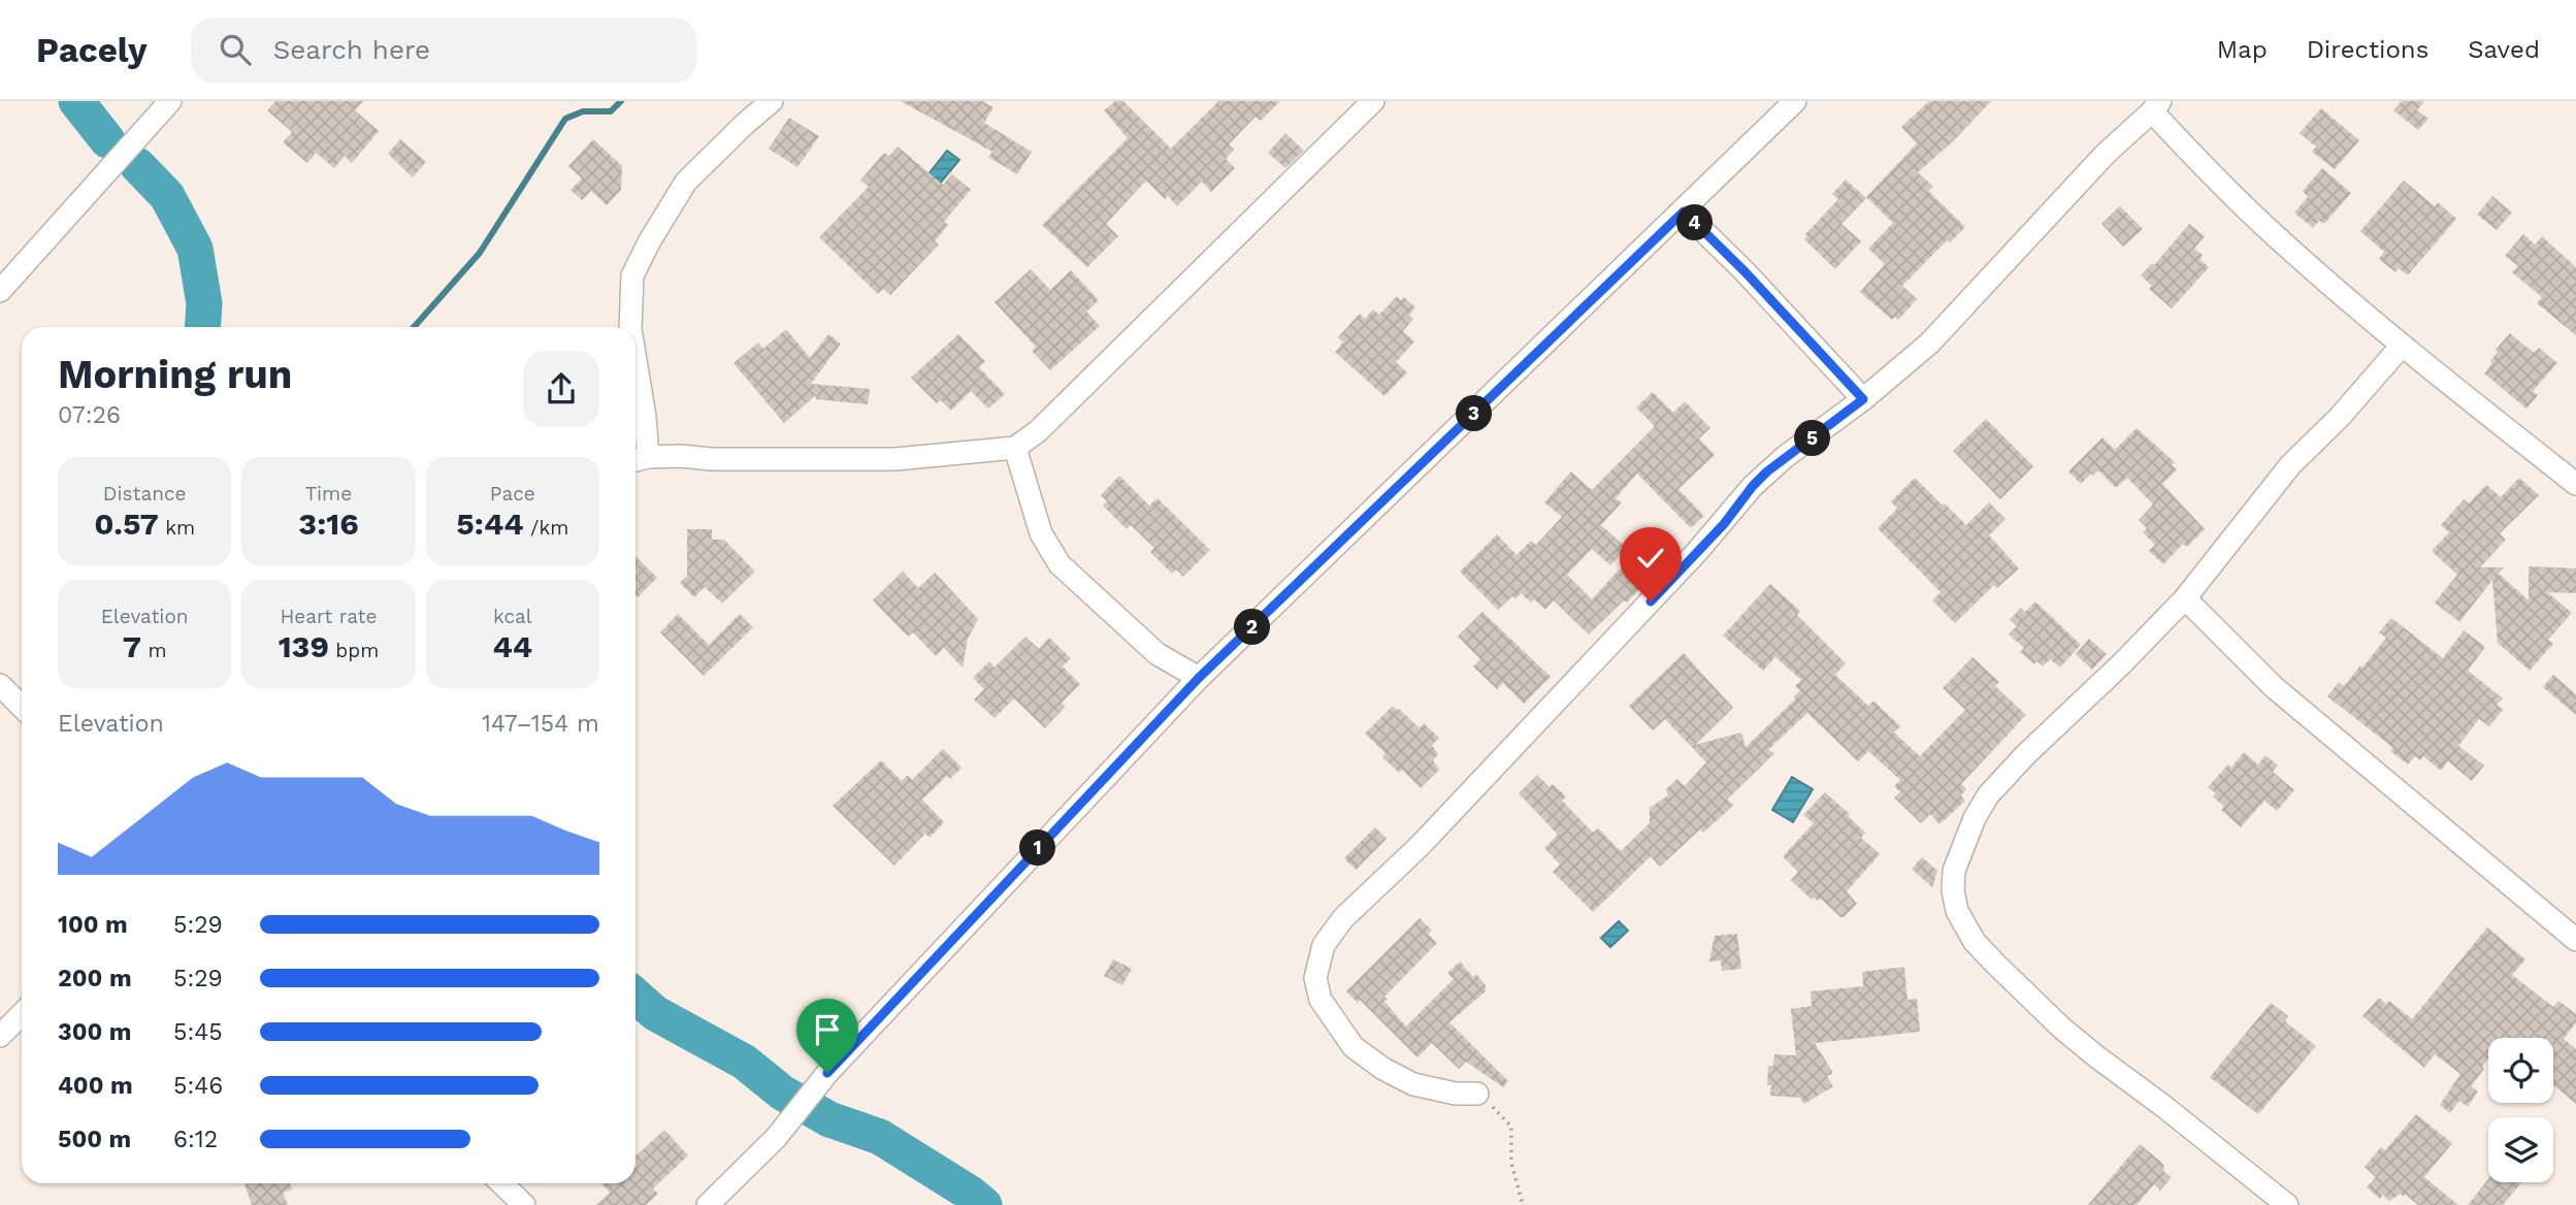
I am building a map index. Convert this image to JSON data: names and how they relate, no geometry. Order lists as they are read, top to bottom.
{
  "page": {
    "header": "Pacely",
    "search": "Search here",
    "nav": ["Map", "Directions", "Saved"],
    "pins": [
      "4",
      "3",
      "5",
      "2",
      "1"
    ],
    "heading": ["Morning run", "07:26"],
    "stats": [
      ["Distance", "0.57 km"],
      ["Time", "3:16"],
      ["Pace", "5:44 /km"],
      ["Elevation", "7 m"],
      ["Heart rate", "139 bpm"],
      ["kcal", "44"]
    ],
    "chart": ["Elevation", "147–154 m"],
    "list": [
      {
        "name": "100 m",
        "note": "5:29"
      },
      {
        "name": "200 m",
        "note": "5:29"
      },
      {
        "name": "300 m",
        "note": "5:45"
      },
      {
        "name": "400 m",
        "note": "5:46"
      },
      {
        "name": "500 m",
        "note": "6:12"
      }
    ]
  }
}
